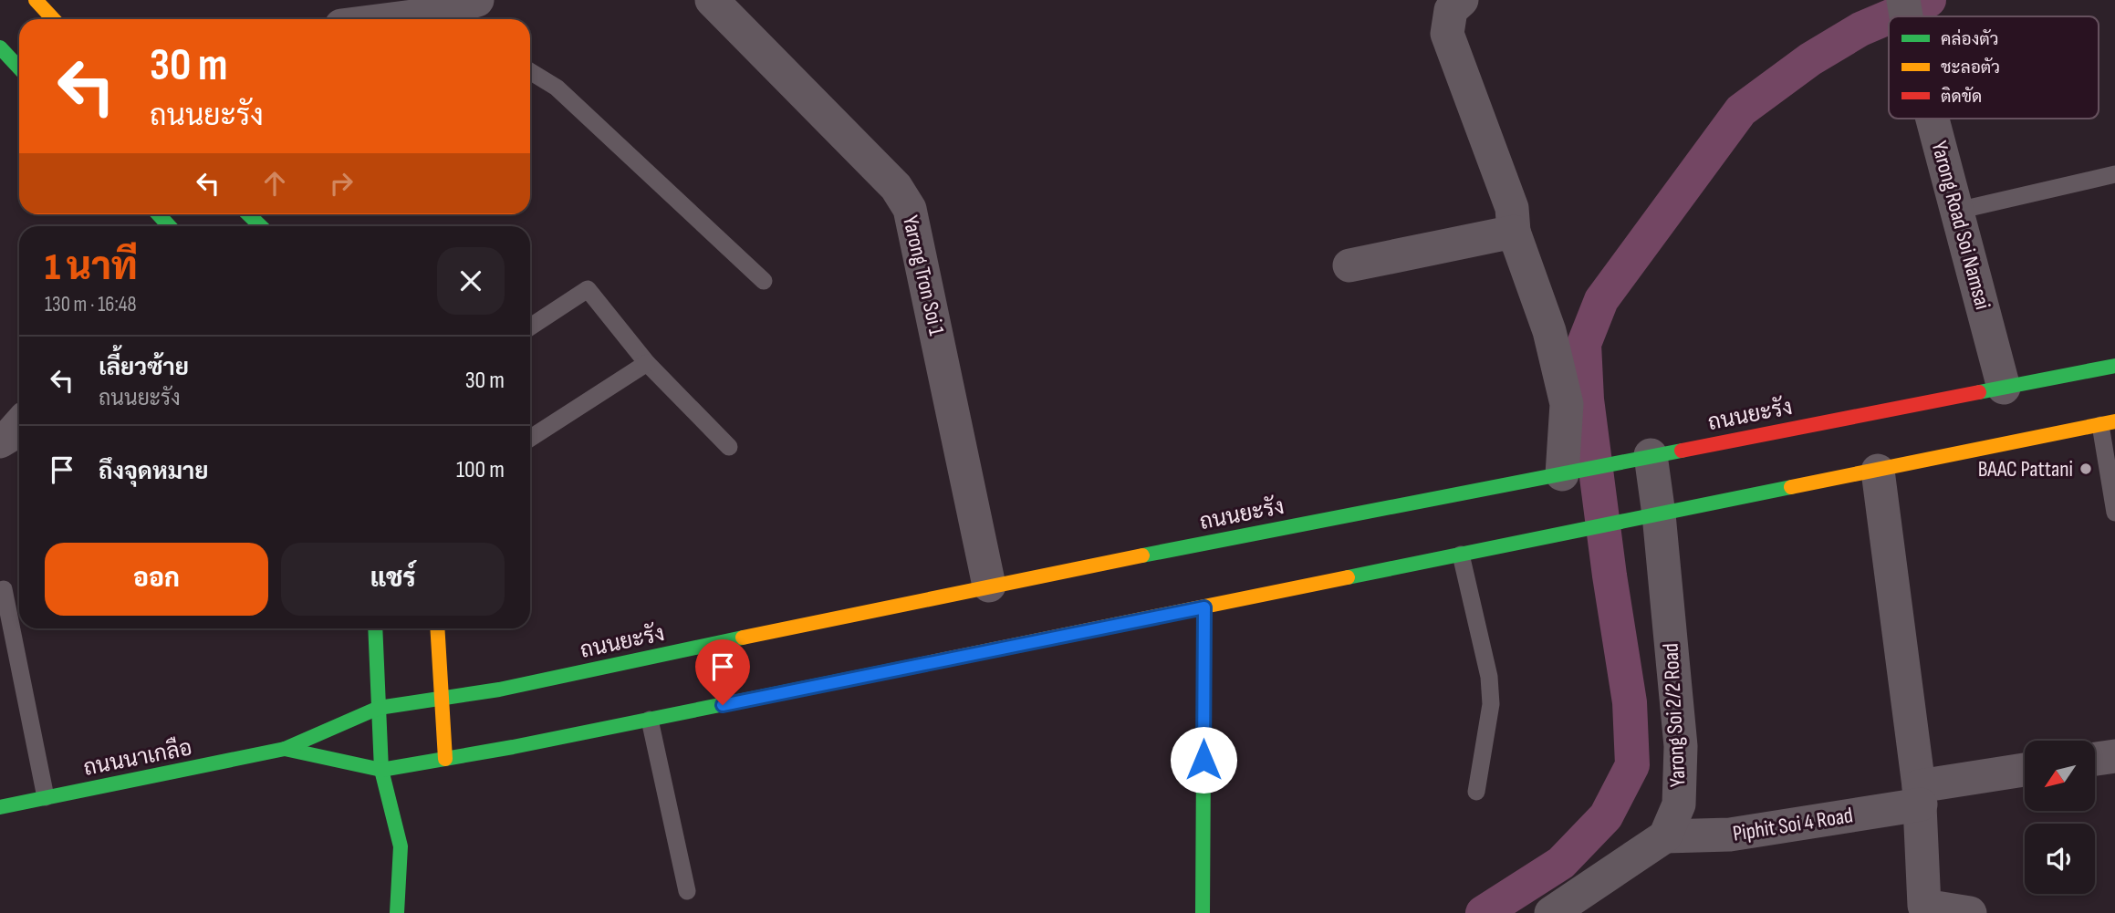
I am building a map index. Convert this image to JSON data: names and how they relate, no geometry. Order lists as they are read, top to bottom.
{
  "streets": {
    "main road": ["ถนนยะรัง", "ถนนนาเกลือ"],
    "street": [
      "Yarong Road Soi Namsai",
      "Yarong Tron Soi 1",
      "Yarong Soi 2/2 Road",
      "Piphit Soi 4 Road"
    ]
  },
  "crossings": [
    ["Yarong Road Soi Namsai", "ถนนยะรัง"],
    ["Yarong Tron Soi 1", "ถนนยะรัง"],
    ["ถนนยะรัง", "Yarong Soi 2/2 Road"],
    ["ถนนยะรัง", "ถนนนาเกลือ"],
    ["Yarong Soi 2/2 Road", "Piphit Soi 4 Road"]
  ],
  "places": ["BAAC Pattani"],
  "legend": ["คล่องตัว", "ชะลอตัว", "ติดขัด"],
  "north": "bottom left",
  "page": {
    "turn": ["30 m", "ถนนยะรัง"],
    "heading": ["1 นาที", "130 m · 16:48"],
    "list": [
      {
        "name": "เลี้ยวซ้าย",
        "note": "ถนนยะรัง",
        "value": "30 m"
      },
      {
        "name": "ถึงจุดหมาย",
        "value": "100 m"
      }
    ],
    "buttons": ["ออก", "แชร์"]
  }
}
